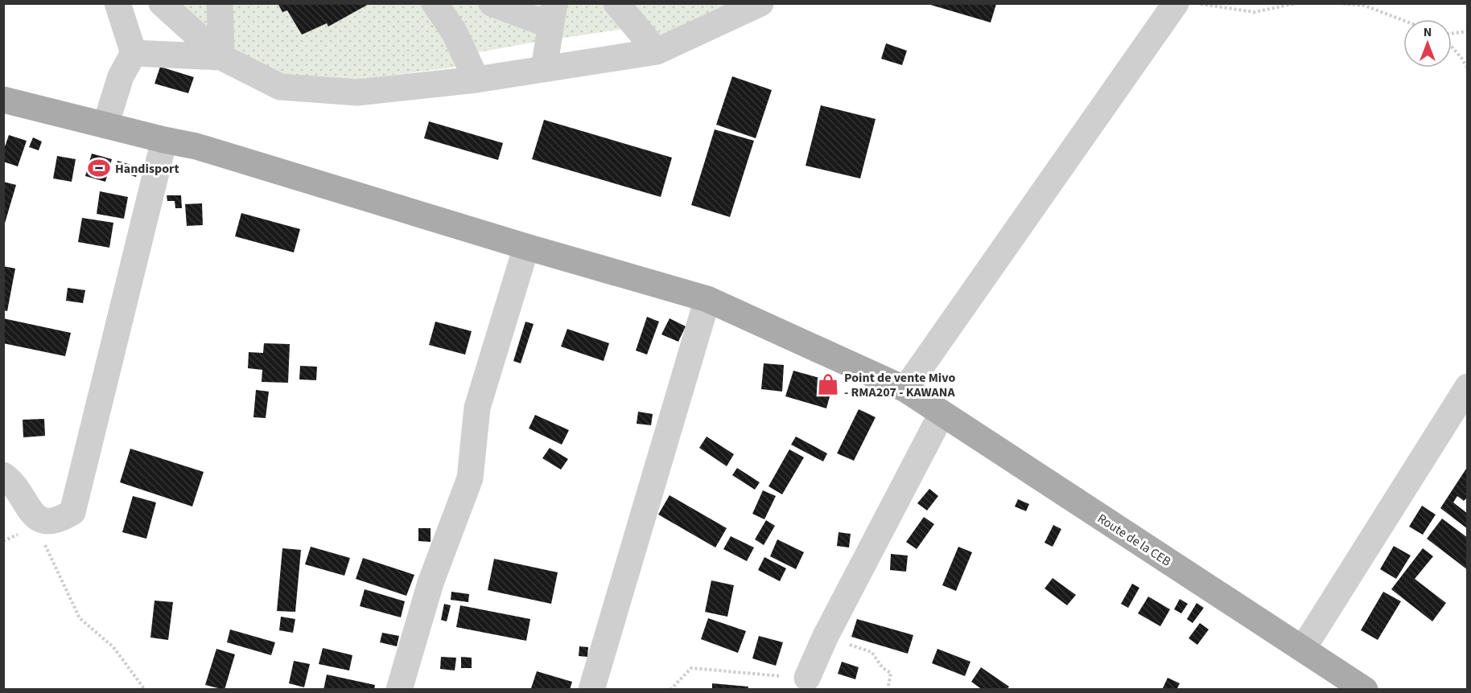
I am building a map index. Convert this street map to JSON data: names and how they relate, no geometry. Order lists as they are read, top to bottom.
{
  "streets": {
    "main road": ["Route de la CEB"]
  },
  "places": {
    "sports": ["Handisport"],
    "shop": ["Point de vente Mivo - RMA207 - KAWANA"]
  },
  "north": "top"
}
